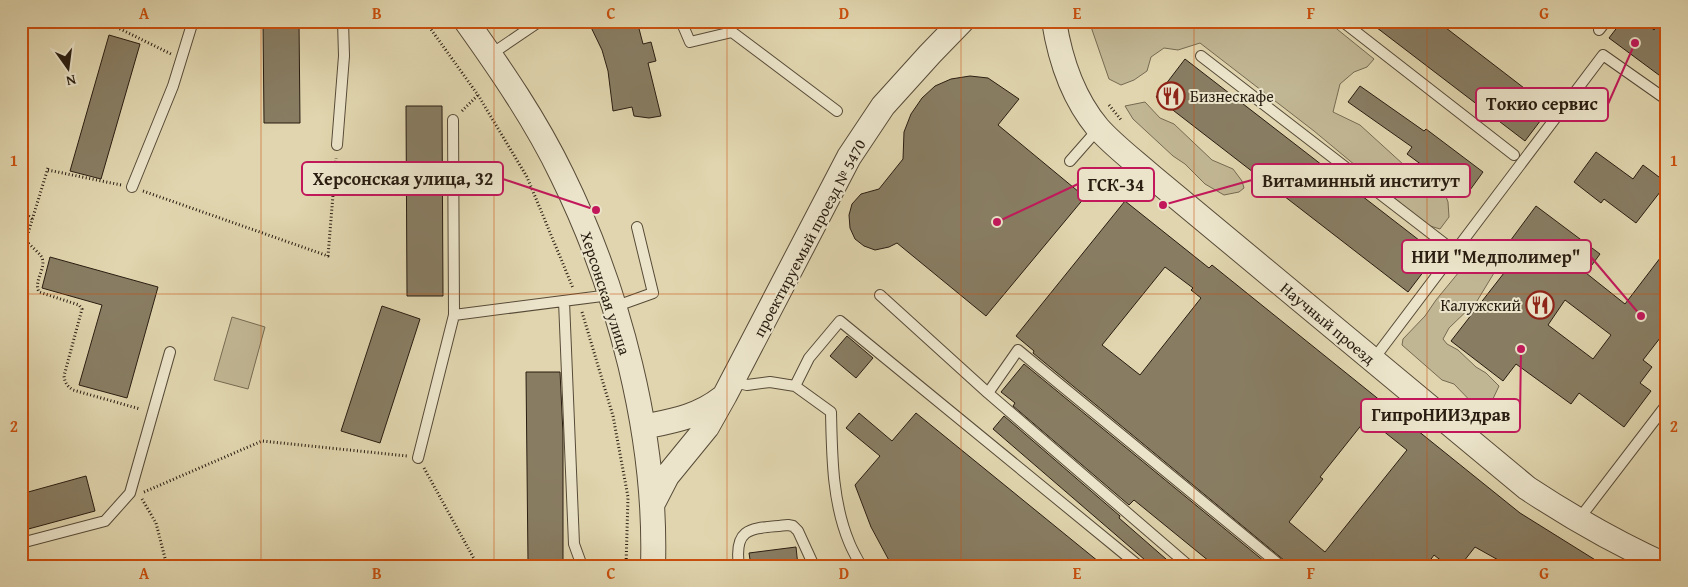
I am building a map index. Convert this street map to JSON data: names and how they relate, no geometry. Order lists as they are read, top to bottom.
{
  "streets": {
    "street": ["проектируемый проезд № 5470", "Херсонская улица", "Научный проезд"]
  },
  "crossings": [
    ["проектируемый проезд № 5470", "Херсонская улица"]
  ],
  "places": {
    "other": [
      "Токио сервис",
      "Витаминный институт",
      "Херсонская улица, 32",
      "ГСК-34",
      "НИИ \"Медполимер\"",
      "ГипроНИИЗдрав"
    ],
    "restaurant": ["Бизнескафе", "Калужский"]
  },
  "north": "bottom",
  "grid": {
    "columns": [
      "A",
      "B",
      "C",
      "D",
      "E",
      "F",
      "G"
    ],
    "rows": ["1", "2"]
  }
}
